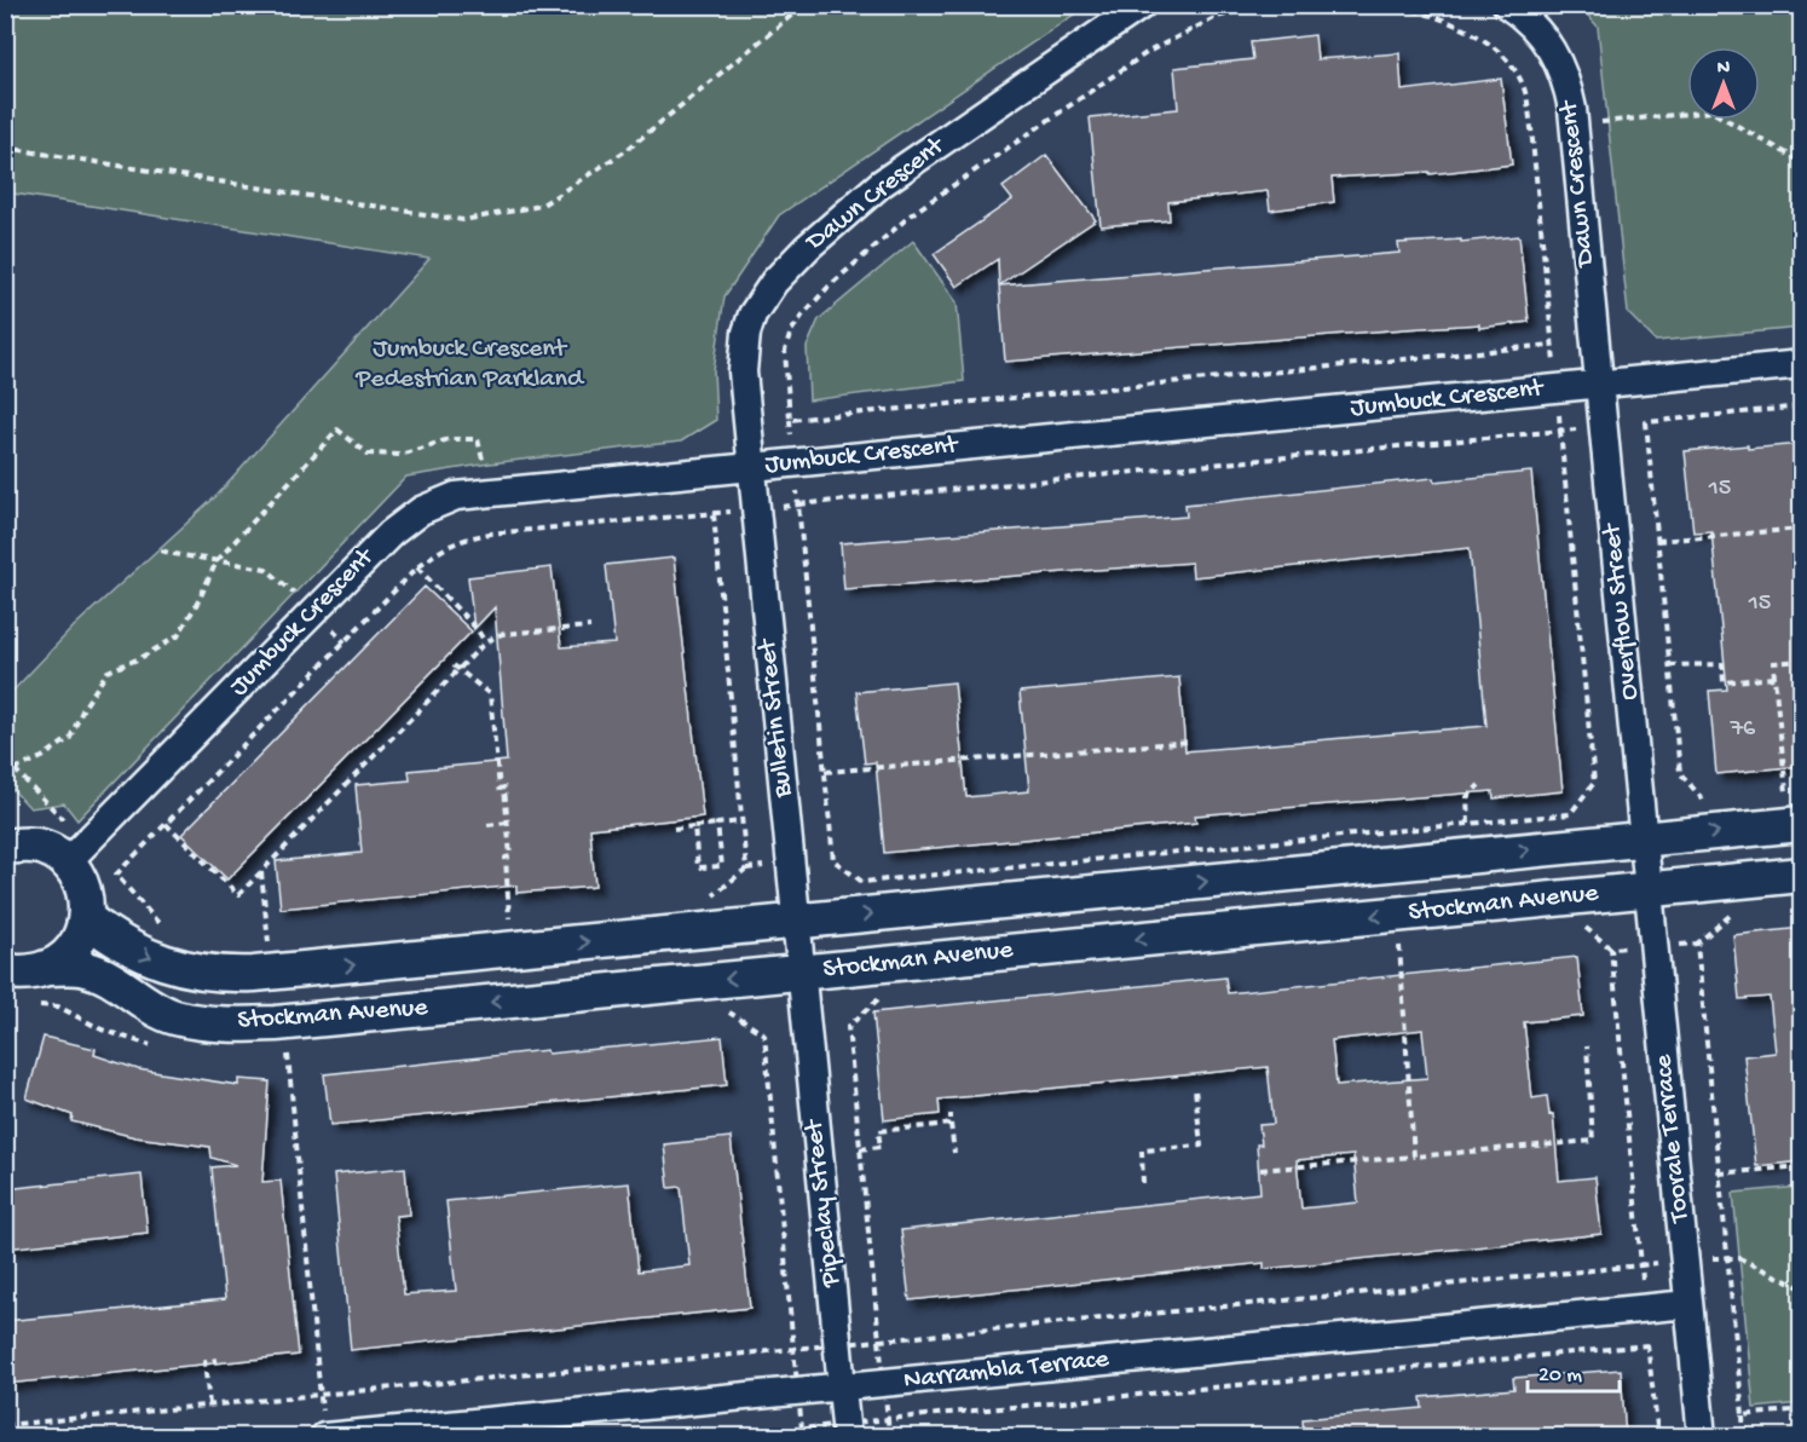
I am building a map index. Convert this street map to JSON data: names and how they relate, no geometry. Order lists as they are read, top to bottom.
{
  "streets": {
    "street": [
      "Dawn Crescent",
      "Jumbuck Crescent",
      "Overflow Street",
      "Bulletin Street",
      "Stockman Avenue",
      "Toorale Terrace",
      "Pipeclay Street",
      "Narrambla Terrace"
    ]
  },
  "crossings": [
    ["Dawn Crescent", "Jumbuck Crescent"],
    ["Dawn Crescent", "Overflow Street"],
    ["Dawn Crescent", "Bulletin Street"],
    ["Jumbuck Crescent", "Overflow Street"],
    ["Jumbuck Crescent", "Bulletin Street"],
    ["Overflow Street", "Stockman Avenue"],
    ["Overflow Street", "Toorale Terrace"],
    ["Bulletin Street", "Stockman Avenue"],
    ["Bulletin Street", "Pipeclay Street"],
    ["Stockman Avenue", "Toorale Terrace"],
    ["Stockman Avenue", "Pipeclay Street"],
    ["Toorale Terrace", "Narrambla Terrace"],
    ["Pipeclay Street", "Narrambla Terrace"]
  ],
  "parks": ["Jumbuck Crescent Pedestrian Parkland"],
  "house_numbers": ["15", "15", "76"],
  "scale_bar": "20 m",
  "north": "top"
}
